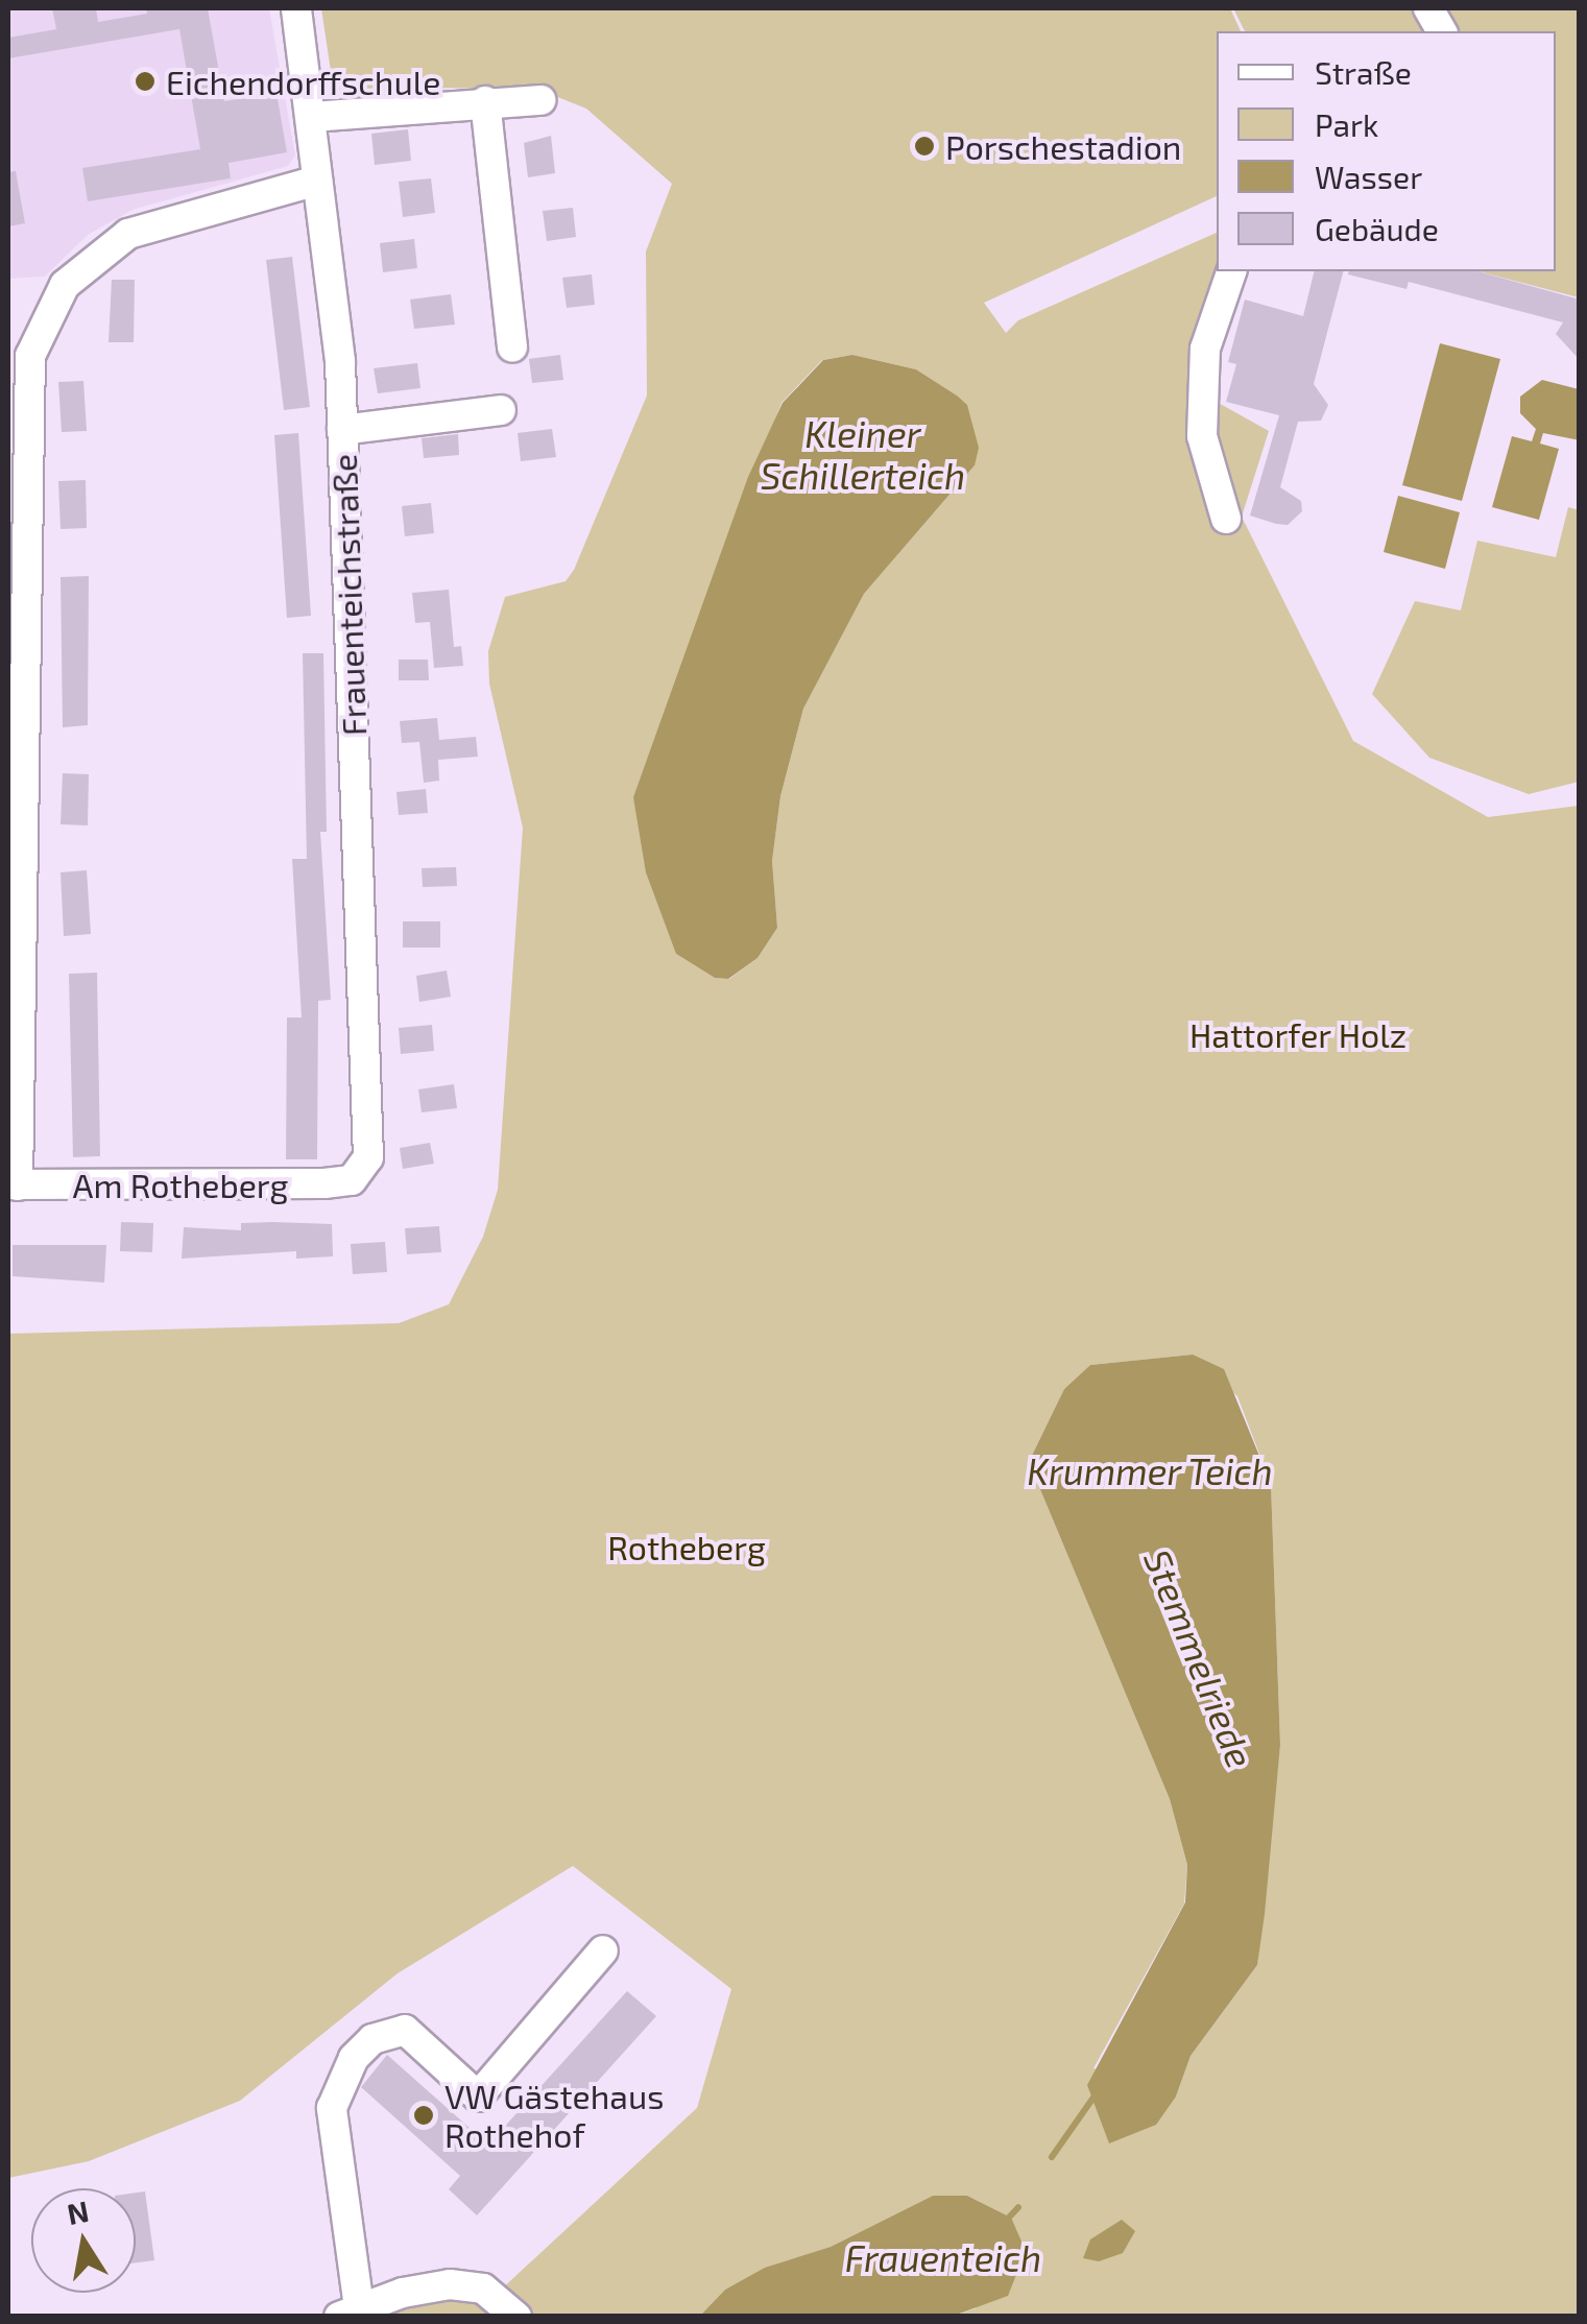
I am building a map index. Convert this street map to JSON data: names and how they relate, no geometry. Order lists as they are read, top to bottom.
{
  "streets": {
    "street": ["Frauenteichstraße", "Am Rotheberg"]
  },
  "crossings": [
    ["Frauenteichstraße", "Am Rotheberg"]
  ],
  "water": [
    "Kleiner Schillerteich",
    "Krummer Teich",
    "Stemmelriede",
    "Frauenteich"
  ],
  "parks": ["Hattorfer Holz", "Rotheberg"],
  "places": ["Eichendorffschule", "Porschestadion", "VW Gästehaus Rothehof"],
  "legend": [
    "Straße",
    "Park",
    "Wasser",
    "Gebäude"
  ],
  "north": "top"
}
